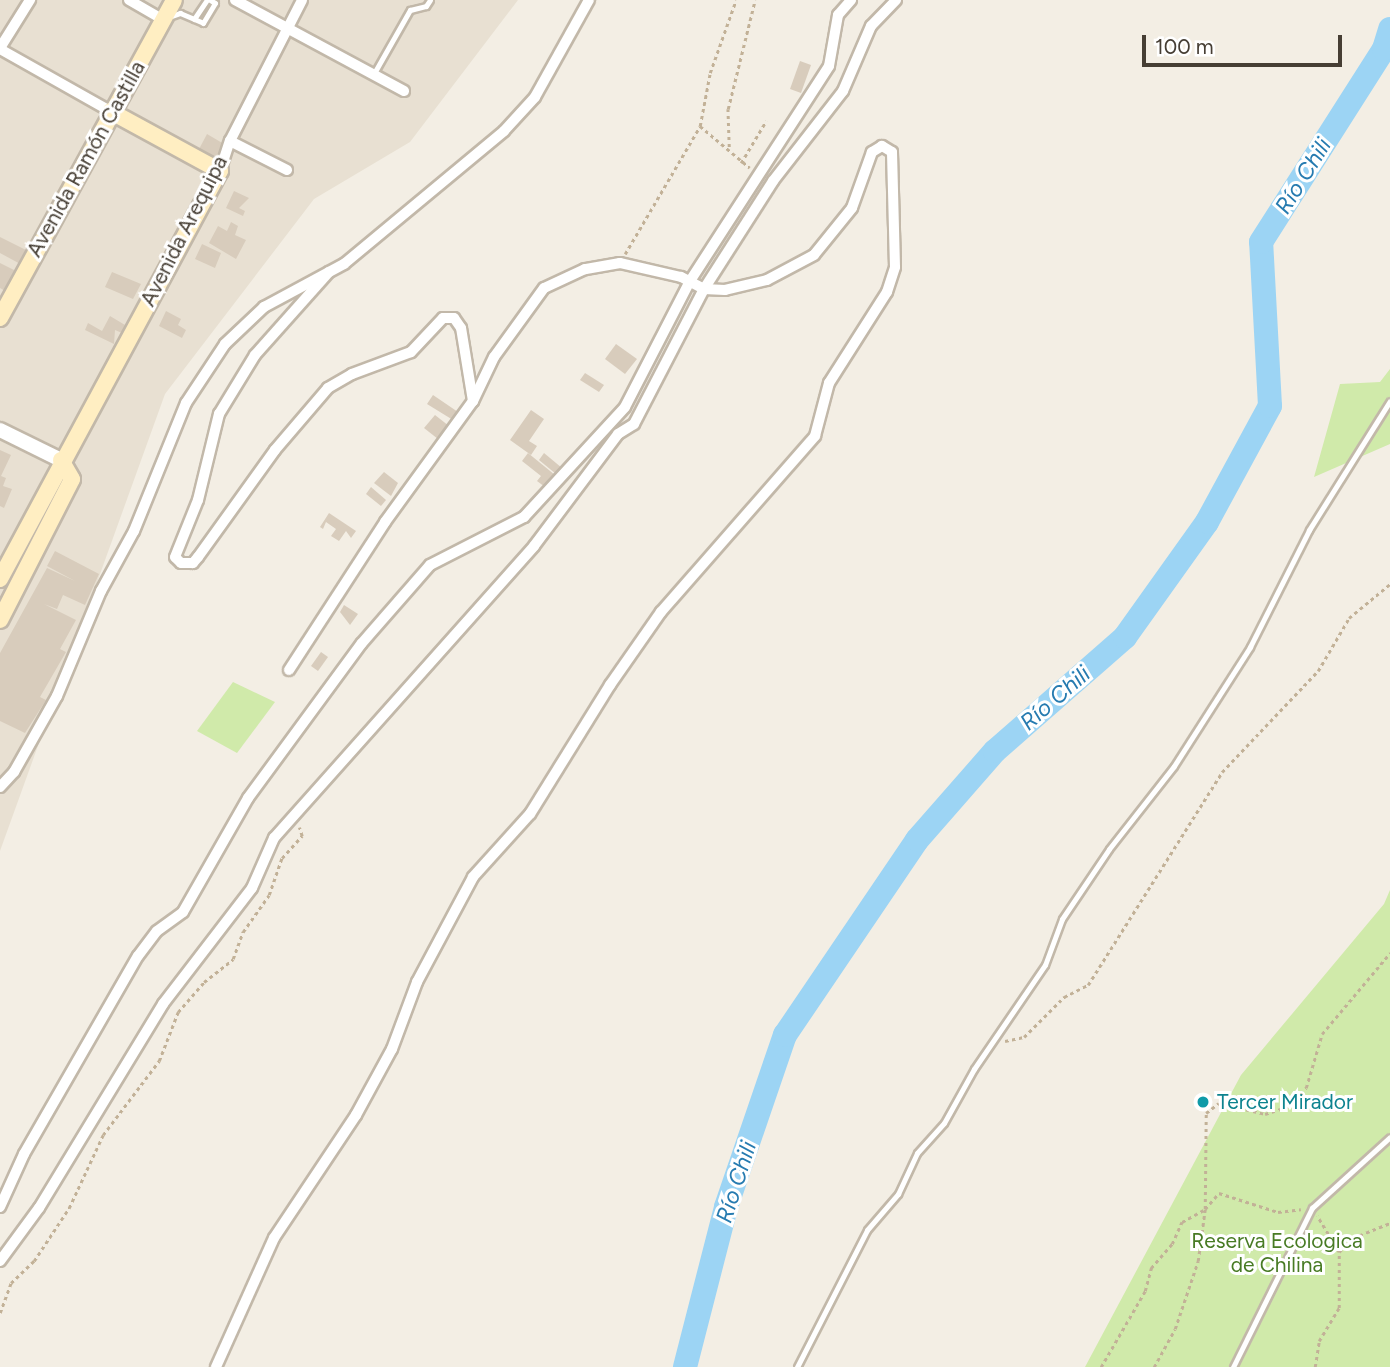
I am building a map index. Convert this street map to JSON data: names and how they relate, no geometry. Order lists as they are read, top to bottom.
{
  "streets": {
    "main road": ["Avenida Ramón Castilla", "Avenida Arequipa"]
  },
  "water": ["Río Chili"],
  "parks": ["Reserva Ecologica de Chilina"],
  "places": ["Tercer Mirador"],
  "scale_bar": "100 m"
}
